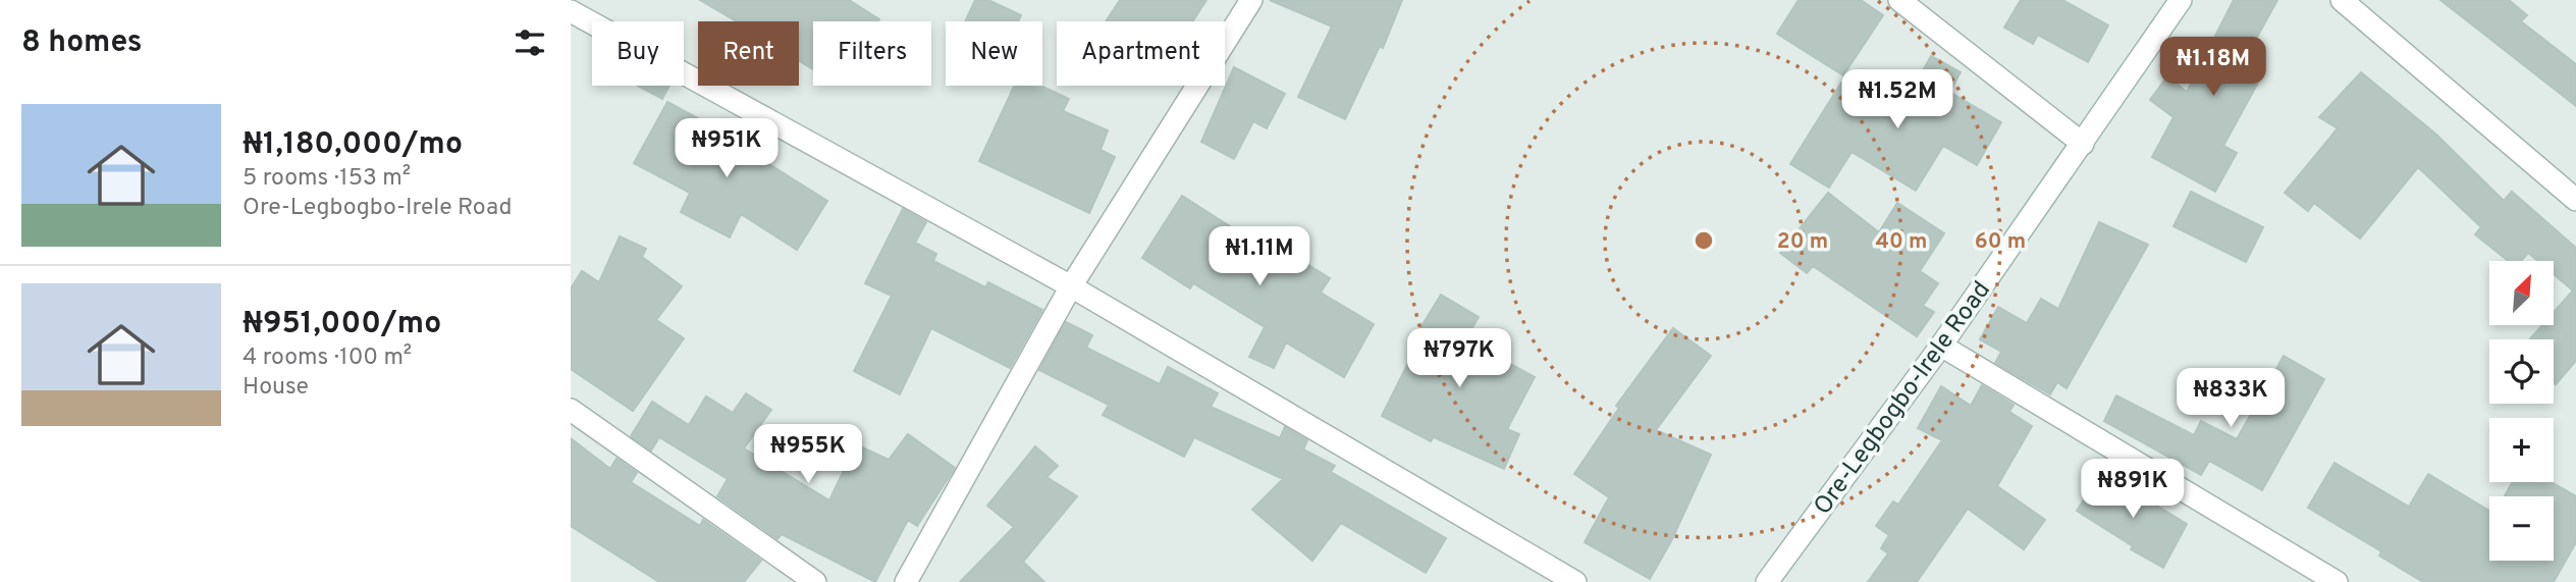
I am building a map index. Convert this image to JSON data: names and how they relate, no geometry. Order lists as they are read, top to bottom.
{
  "streets": {
    "street": ["Ore-Legbogbo-Irele Road"]
  },
  "north": "top right",
  "page": {
    "heading": "8 homes",
    "chip": [
      "Buy",
      "Rent",
      "Filters",
      "New",
      "Apartment"
    ],
    "price": [
      "₦1.18M",
      "₦1.52M",
      "₦951K",
      "₦1.11M",
      "₦797K",
      "₦833K",
      "₦955K",
      "₦891K"
    ],
    "list": [
      {
        "name": "₦1,180,000/mo",
        "note": "5 rooms · 153 m² · Ore-Legbogbo-Irele Road"
      },
      {
        "name": "₦951,000/mo",
        "note": "4 rooms · 100 m² · House"
      }
    ],
    "map_buttons": ["+", "−"]
  },
  "rings": ["20 m", "40 m", "60 m"]
}
